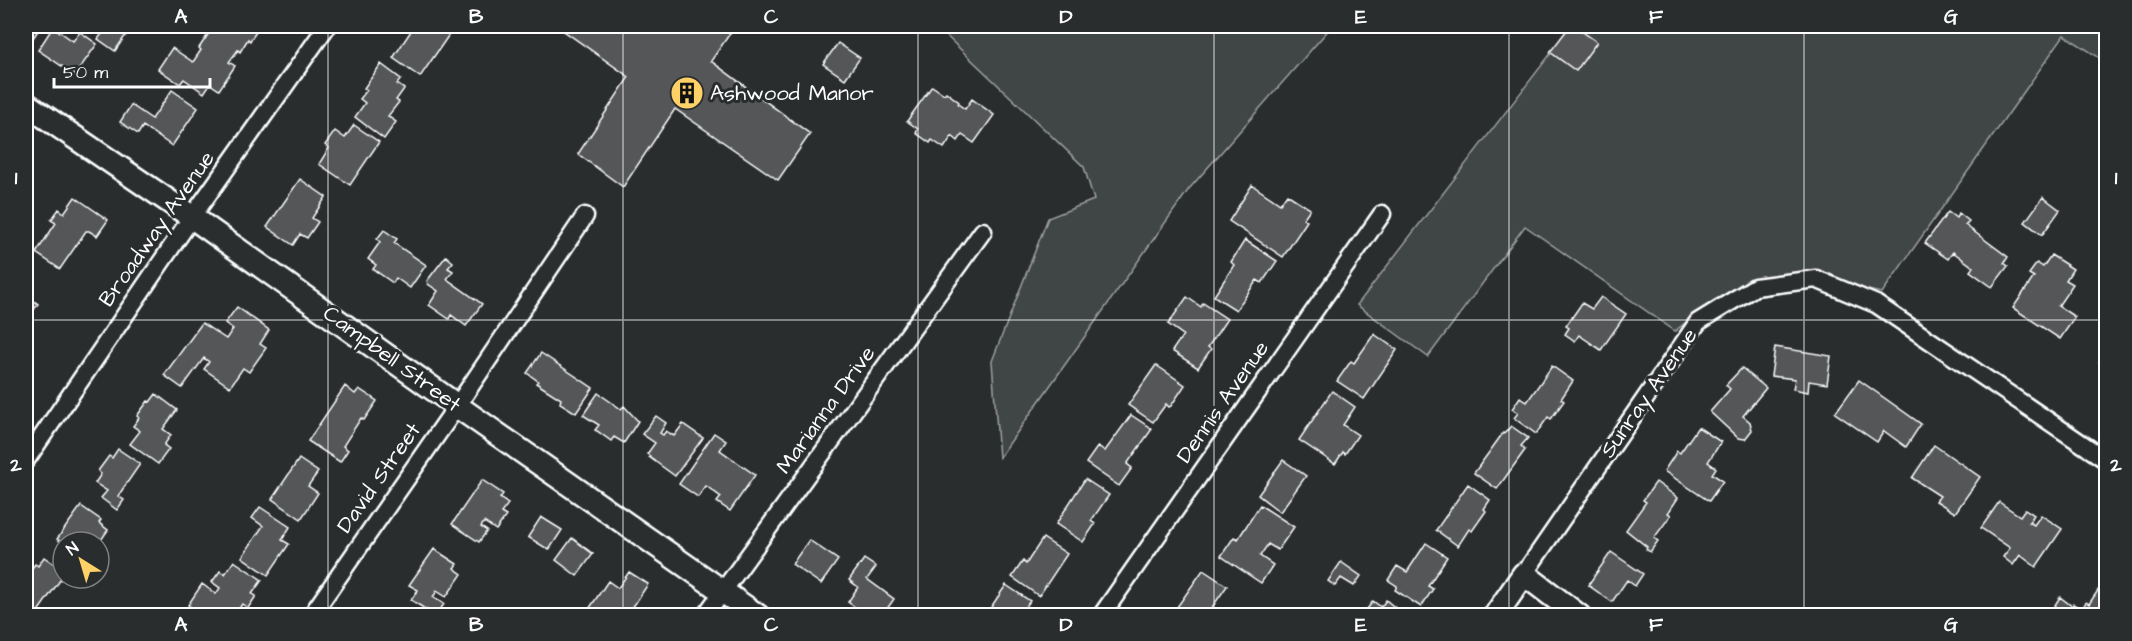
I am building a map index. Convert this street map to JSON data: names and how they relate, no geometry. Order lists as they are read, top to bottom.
{
  "streets": {
    "street": [
      "Broadway Avenue",
      "Campbell Street",
      "Sunray Avenue",
      "Dennis Avenue",
      "Marianna Drive",
      "David Street"
    ]
  },
  "crossings": [
    ["Broadway Avenue", "Campbell Street"],
    ["Campbell Street", "Marianna Drive"],
    ["Campbell Street", "David Street"]
  ],
  "places": {
    "building": ["Ashwood Manor"]
  },
  "scale_bar": "50 m",
  "north": "top left",
  "grid": {
    "columns": [
      "A",
      "B",
      "C",
      "D",
      "E",
      "F",
      "G"
    ],
    "rows": ["1", "2"]
  }
}
